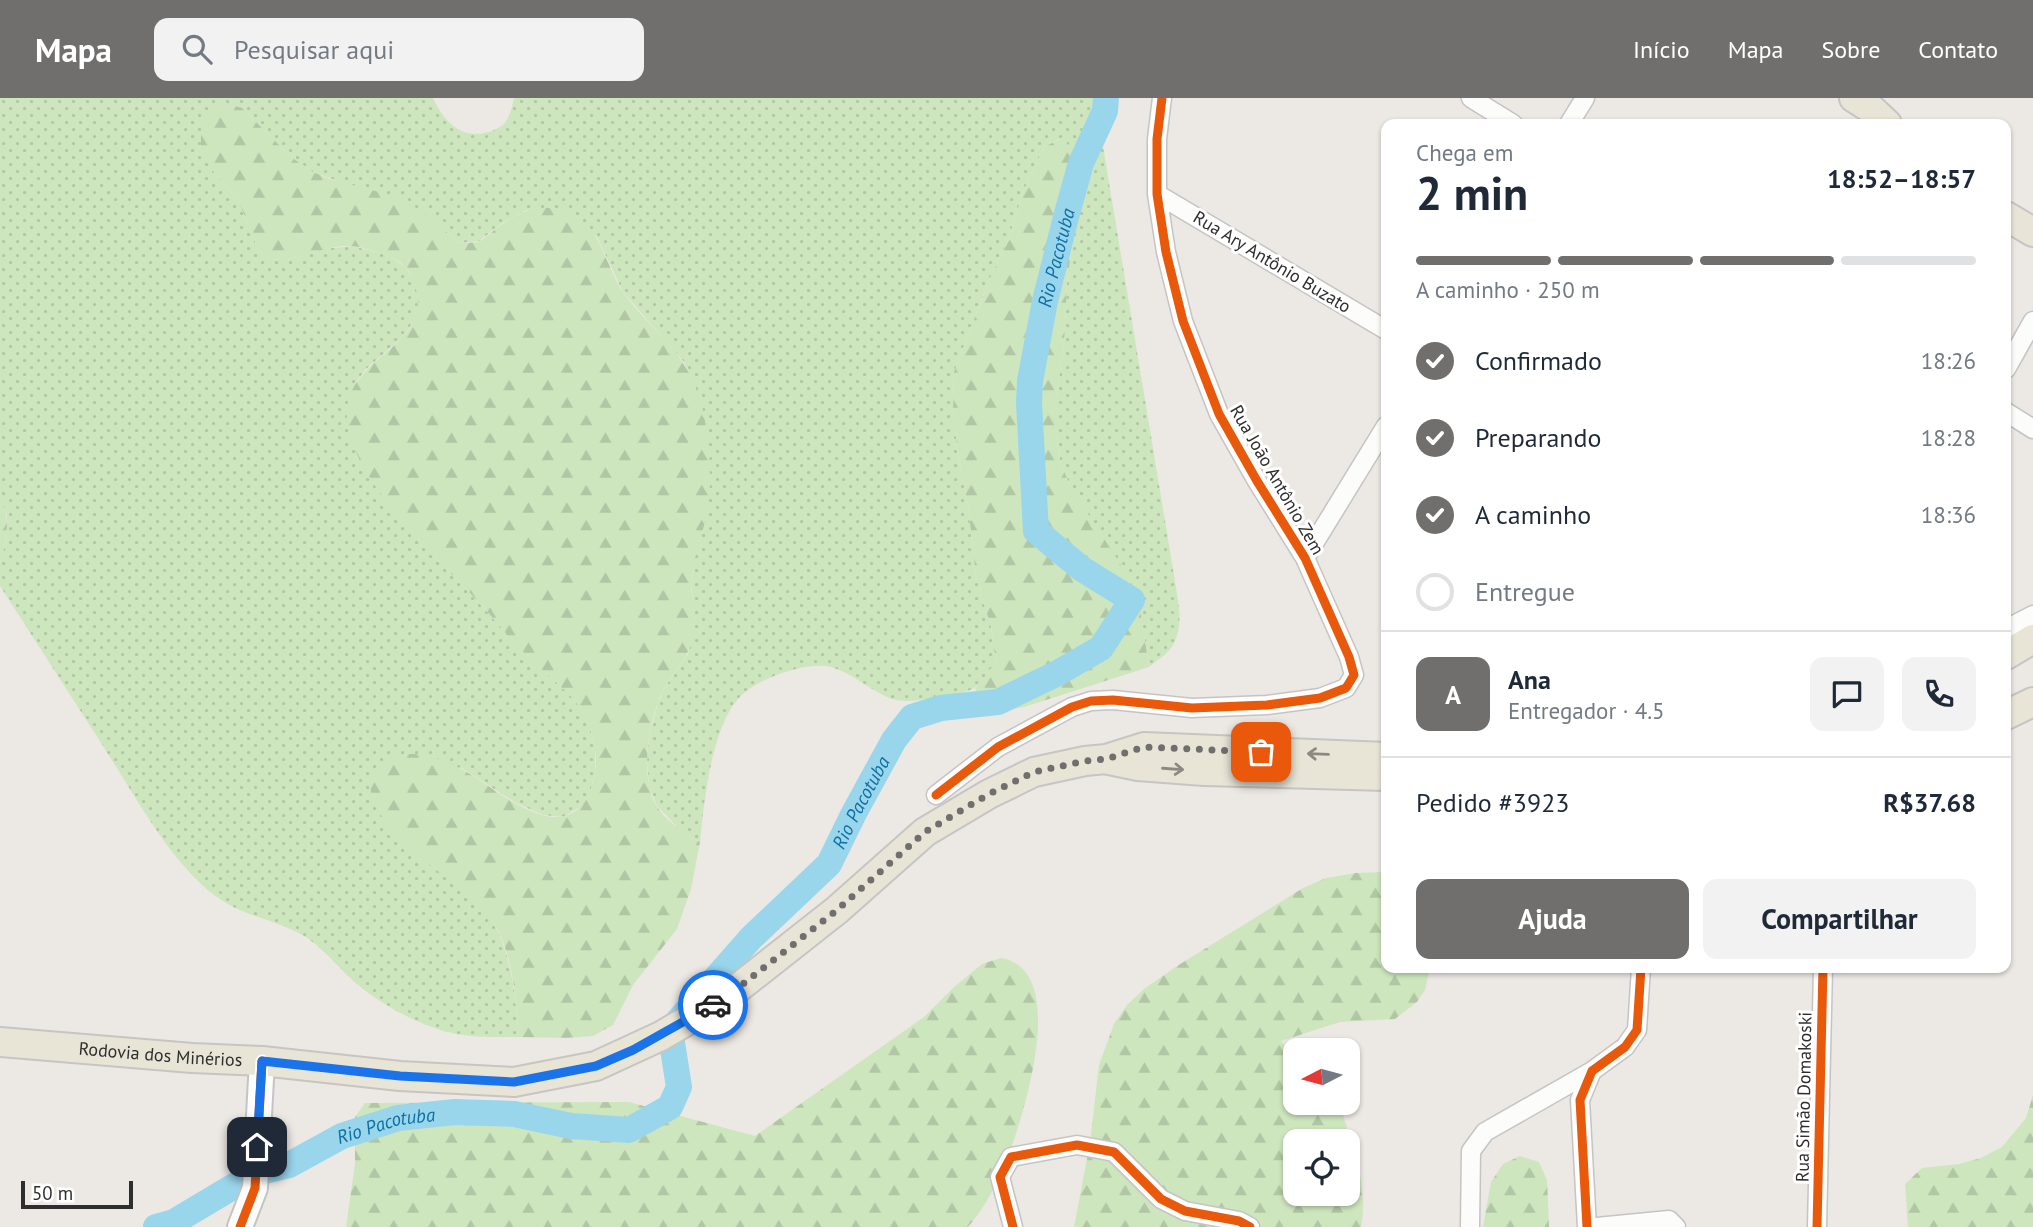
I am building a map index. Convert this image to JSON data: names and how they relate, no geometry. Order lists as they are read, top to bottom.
{
  "streets": {
    "main road": ["Rodovia dos Minérios"],
    "street": ["Rua Ary Antônio Buzato", "Rua João Antônio Zem", "Rua Simão Domakoski"]
  },
  "crossings": [
    ["Rua Ary Antônio Buzato", "Rua João Antônio Zem"]
  ],
  "water": ["Rio Pacotuba"],
  "scale_bar": "50 m",
  "north": "left",
  "page": {
    "header": "Mapa",
    "search": "Pesquisar aqui",
    "nav": [
      "Início",
      "Mapa",
      "Sobre",
      "Contato"
    ],
    "heading": ["2 min", "Chega em", "18:52–18:57"],
    "panel": [
      "Ana",
      "Entregador · 4.5",
      "Pedido #3923",
      "R$37.68"
    ],
    "bar": "A caminho · 250 m",
    "list": [
      ["Confirmado", "18:26"],
      ["Preparando", "18:28"],
      ["A caminho", "18:36"],
      "Entregue"
    ],
    "round": "A",
    "buttons": ["Ajuda", "Compartilhar"],
    "scale": "50 m"
  }
}
